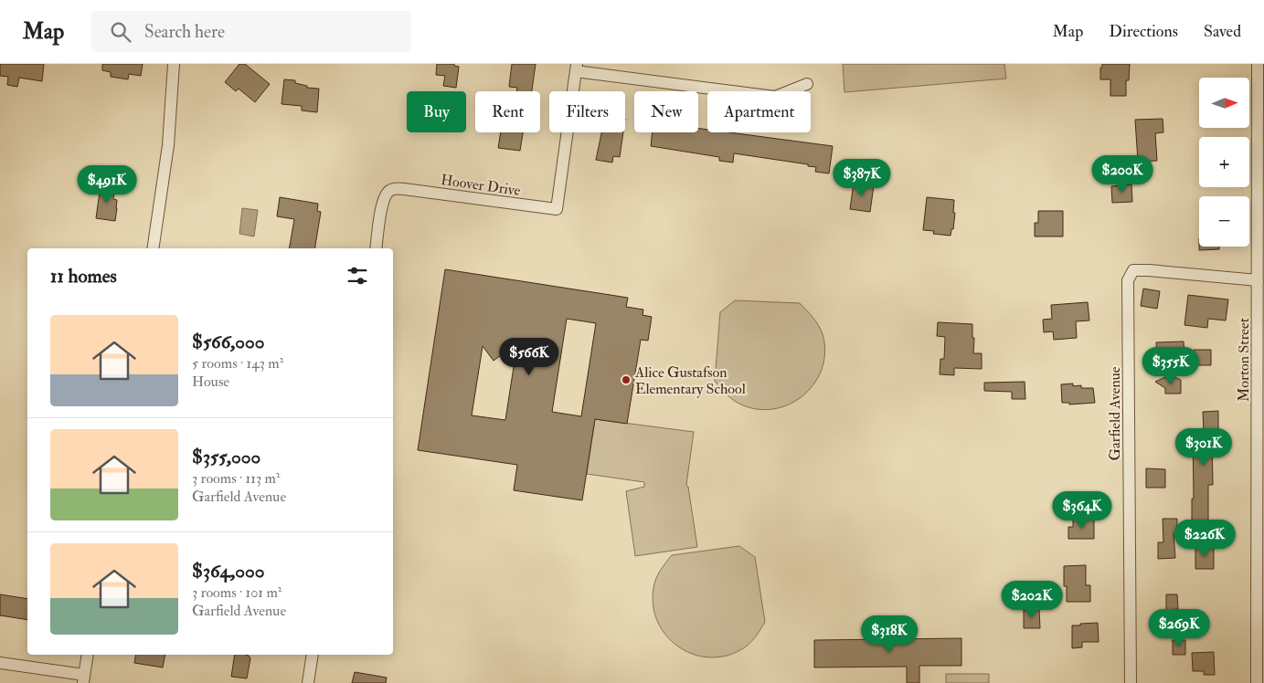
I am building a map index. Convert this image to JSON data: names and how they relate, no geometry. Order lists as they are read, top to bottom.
{
  "streets": {
    "street": ["Hoover Drive", "Morton Street", "Garfield Avenue"]
  },
  "crossings": [
    ["Morton Street", "Garfield Avenue"]
  ],
  "places": ["Alice Gustafson Elementary School"],
  "north": "right",
  "page": {
    "header": "Map",
    "search": "Search here",
    "nav": ["Map", "Directions", "Saved"],
    "map_buttons": ["+", "−"],
    "chip": [
      "Buy",
      "Rent",
      "Filters",
      "New",
      "Apartment"
    ],
    "price": [
      "$200K",
      "$387K",
      "$491K",
      "$566K",
      "$355K",
      "$301K",
      "$364K",
      "$226K",
      "$202K",
      "$269K",
      "$318K"
    ],
    "heading": "11 homes",
    "list": [
      {
        "name": "$566,000",
        "note": "5 rooms · 143 m² · House"
      },
      {
        "name": "$355,000",
        "note": "3 rooms · 113 m² · Garfield Avenue"
      },
      {
        "name": "$364,000",
        "note": "3 rooms · 101 m² · Garfield Avenue"
      }
    ]
  }
}
